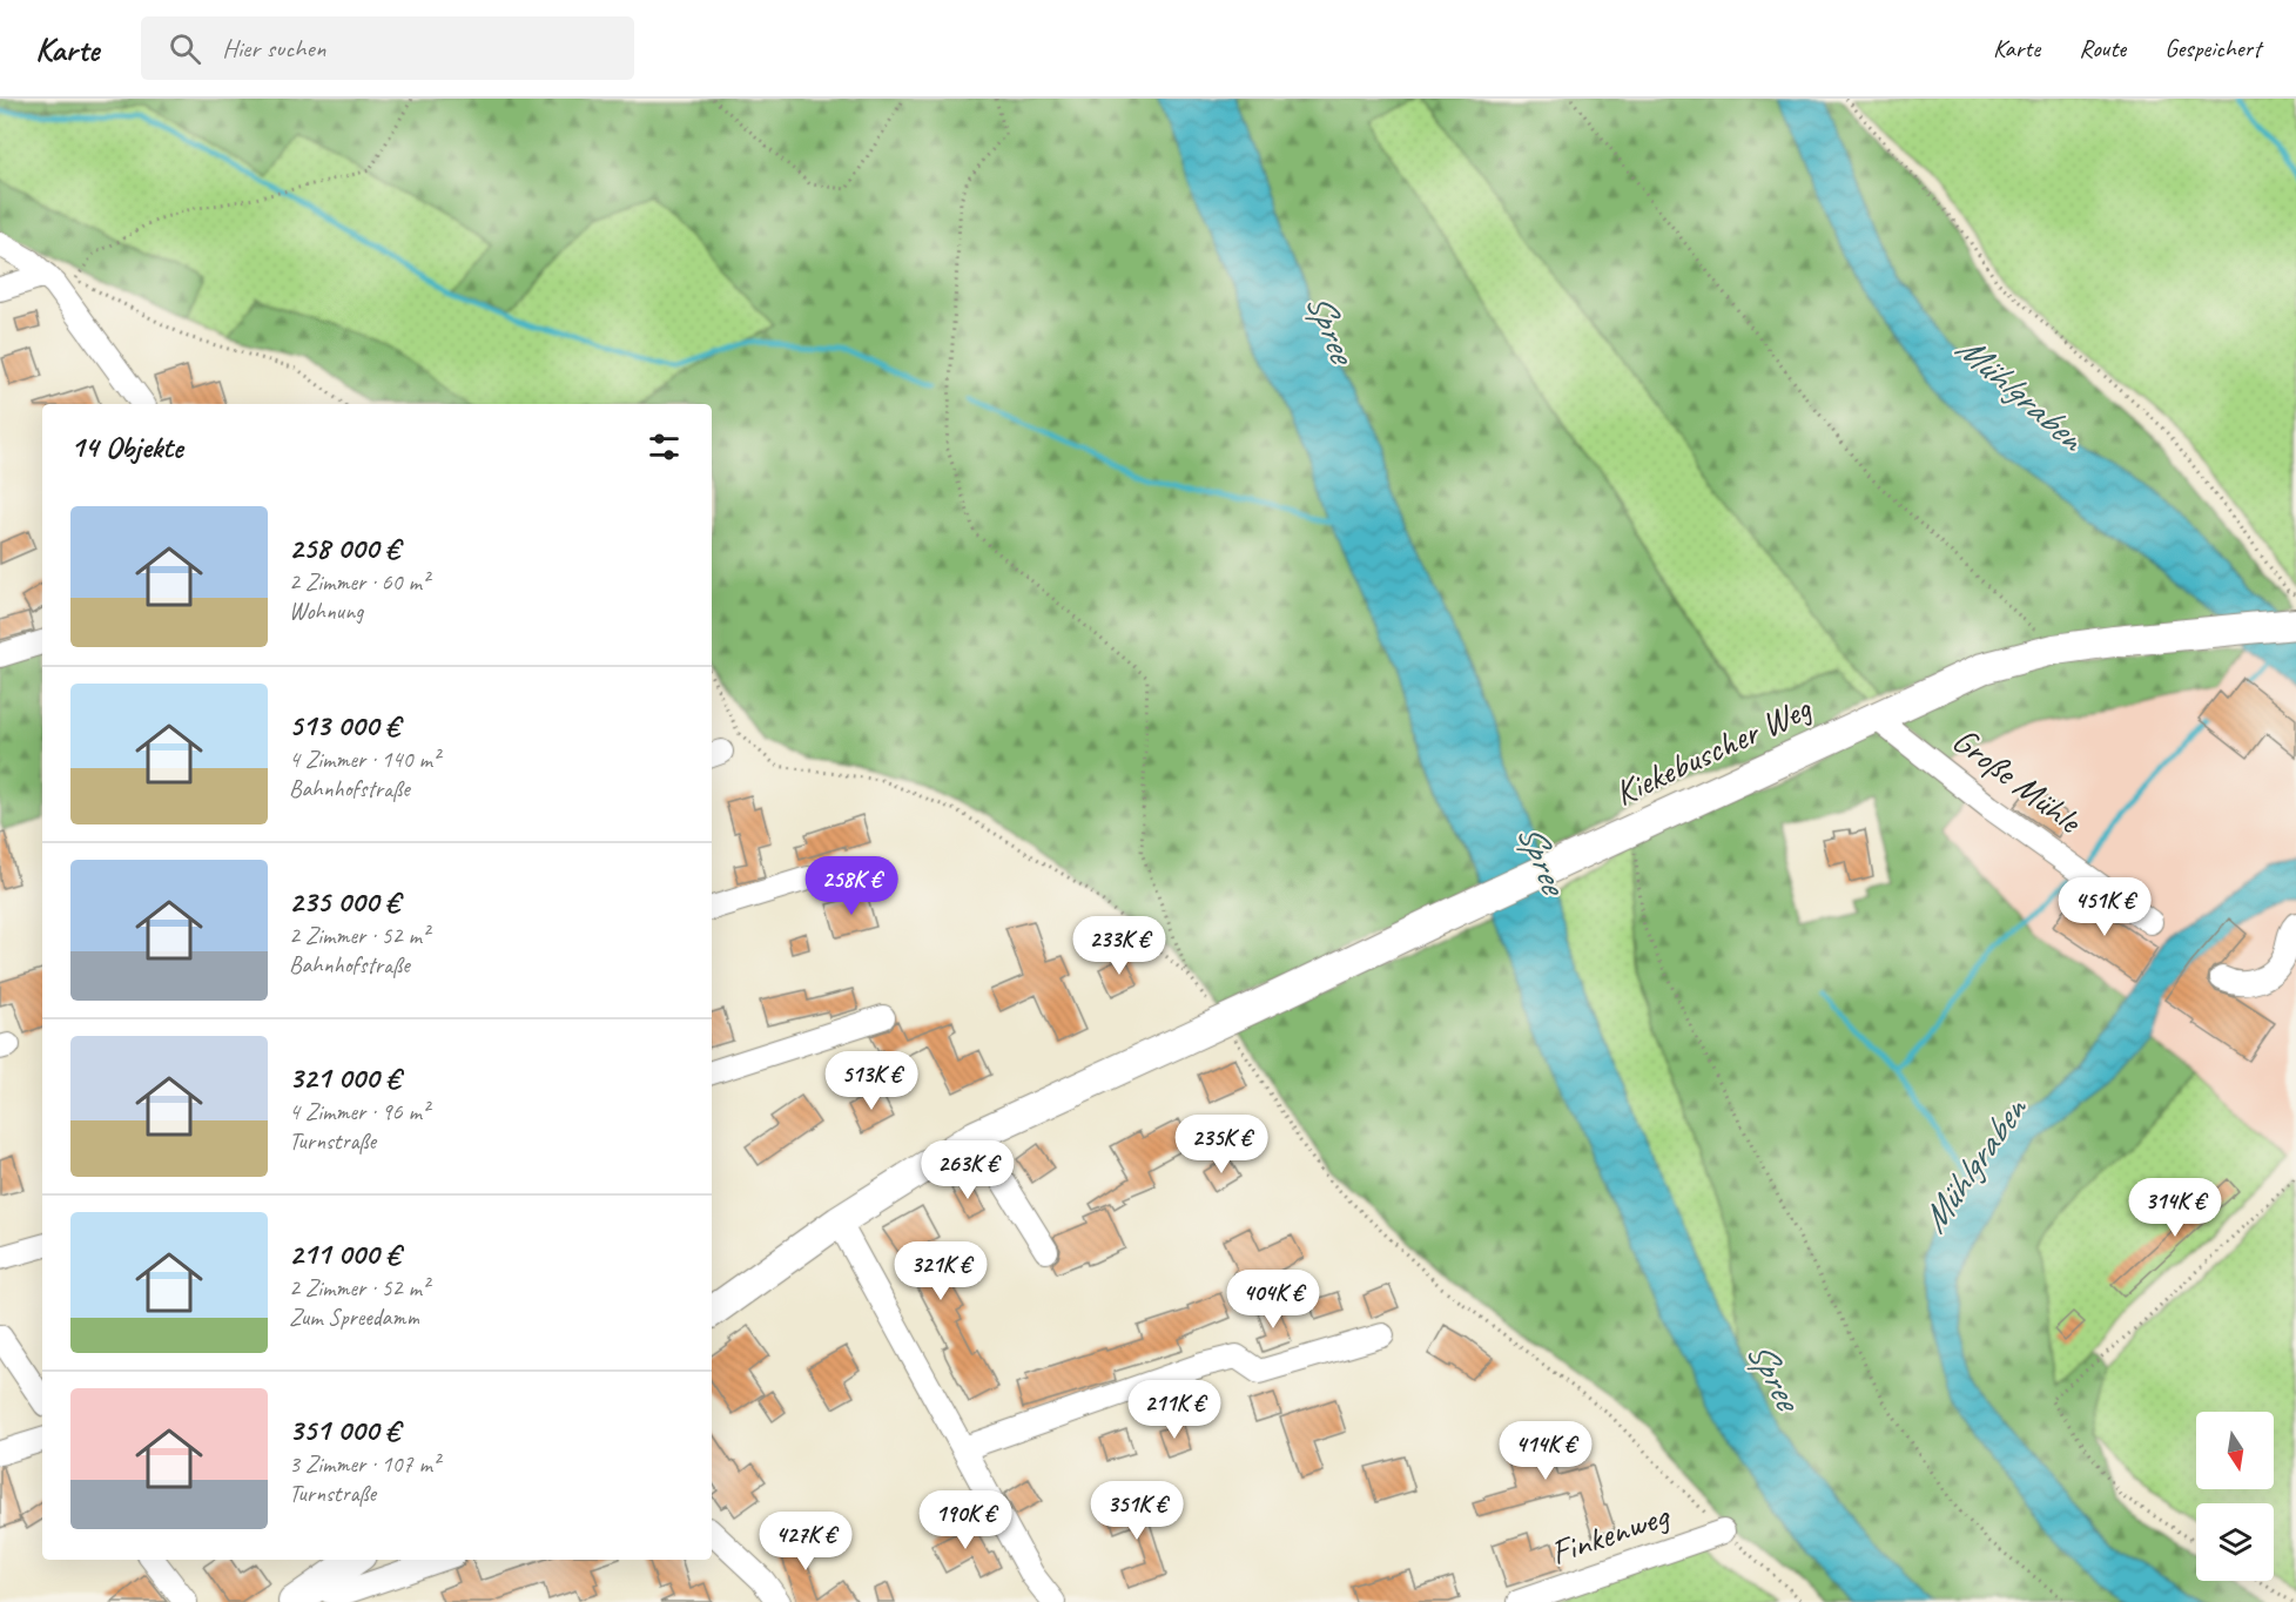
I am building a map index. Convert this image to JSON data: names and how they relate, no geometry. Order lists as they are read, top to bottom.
{
  "streets": {
    "main road": ["Kiekebuscher Weg"],
    "street": ["Große Mühle", "Finkenweg"]
  },
  "crossings": [
    ["Kiekebuscher Weg", "Große Mühle"]
  ],
  "water": ["Spree", "Mühlgraben"],
  "north": "bottom",
  "page": {
    "header": "Karte",
    "search": "Hier suchen",
    "nav": ["Karte", "Route", "Gespeichert"],
    "heading": "14 Objekte",
    "list": [
      {
        "name": "258 000 €",
        "note": "2 Zimmer · 60 m² · Wohnung"
      },
      {
        "name": "513 000 €",
        "note": "4 Zimmer · 140 m² · Bahnhofstraße"
      },
      {
        "name": "235 000 €",
        "note": "2 Zimmer · 52 m² · Bahnhofstraße"
      },
      {
        "name": "321 000 €",
        "note": "4 Zimmer · 96 m² · Turnstraße"
      },
      {
        "name": "211 000 €",
        "note": "2 Zimmer · 52 m² · Zum Spreedamm"
      },
      {
        "name": "351 000 €",
        "note": "3 Zimmer · 107 m² · Turnstraße"
      }
    ],
    "price": [
      "258K €",
      "451K €",
      "233K €",
      "513K €",
      "235K €",
      "263K €",
      "314K €",
      "321K €",
      "404K €",
      "211K €",
      "414K €",
      "351K €",
      "190K €",
      "427K €"
    ]
  }
}
